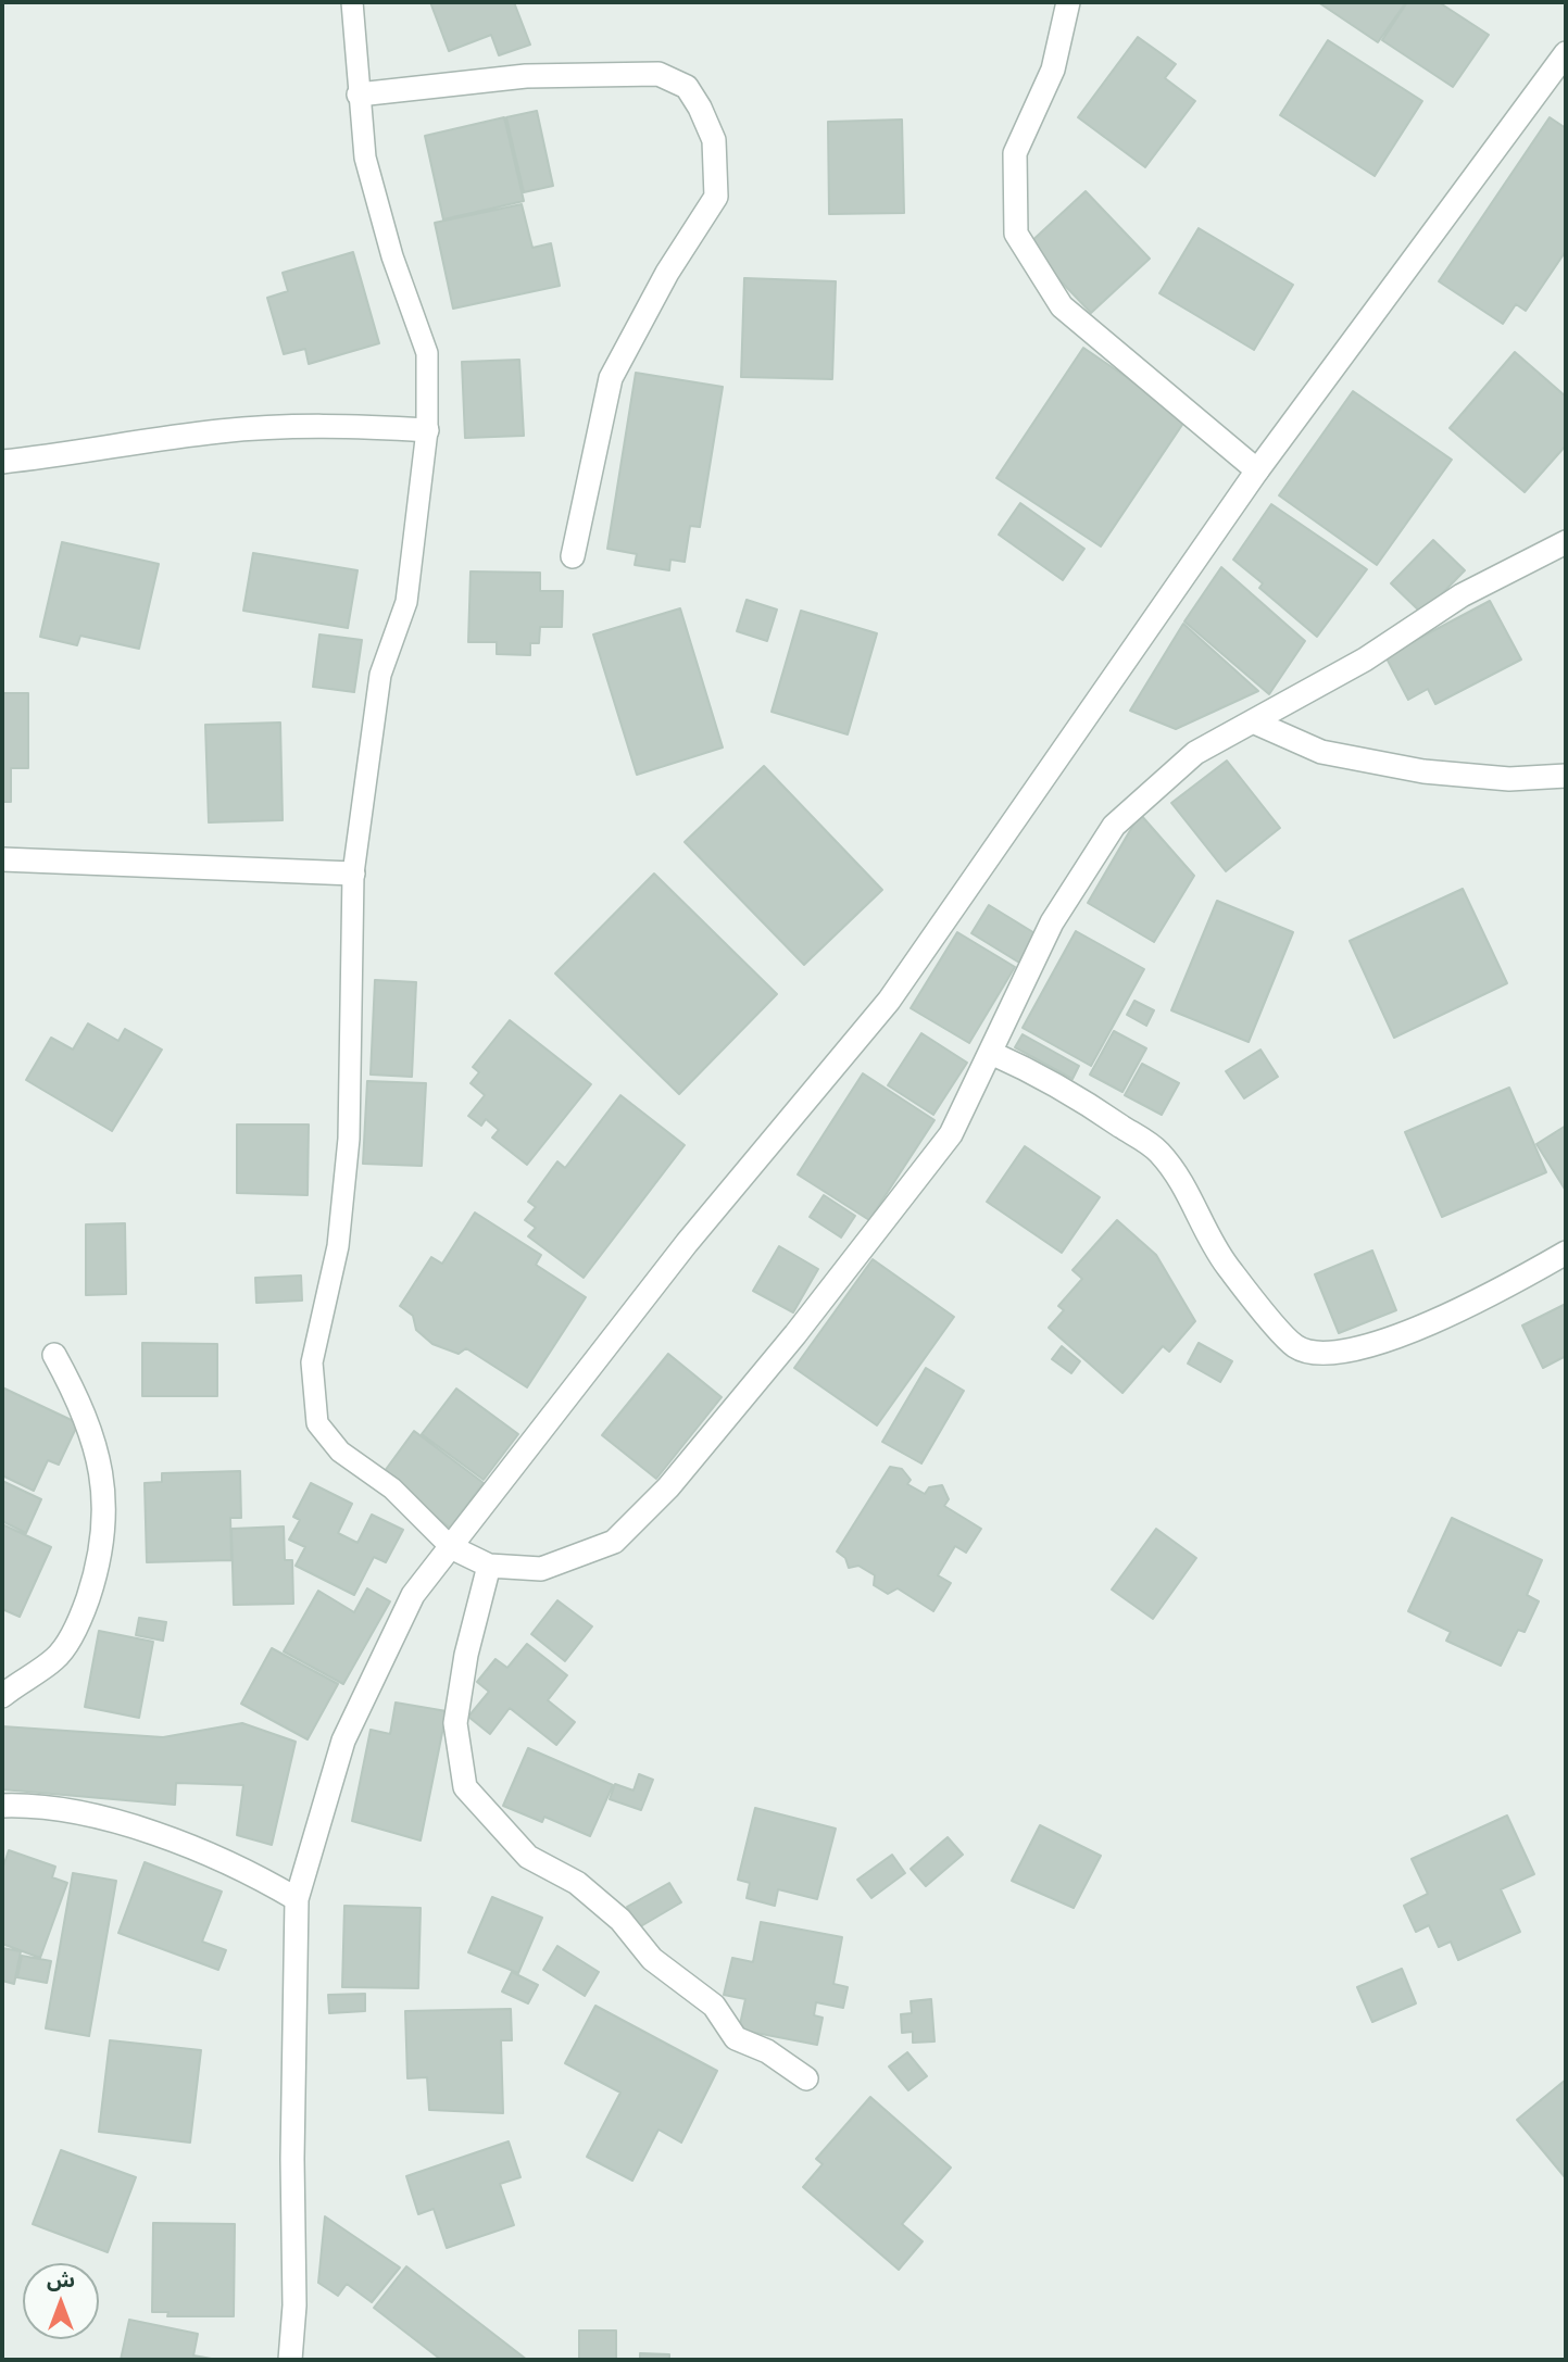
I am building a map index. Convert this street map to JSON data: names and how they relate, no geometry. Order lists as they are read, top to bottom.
{
  "north": "top"
}
